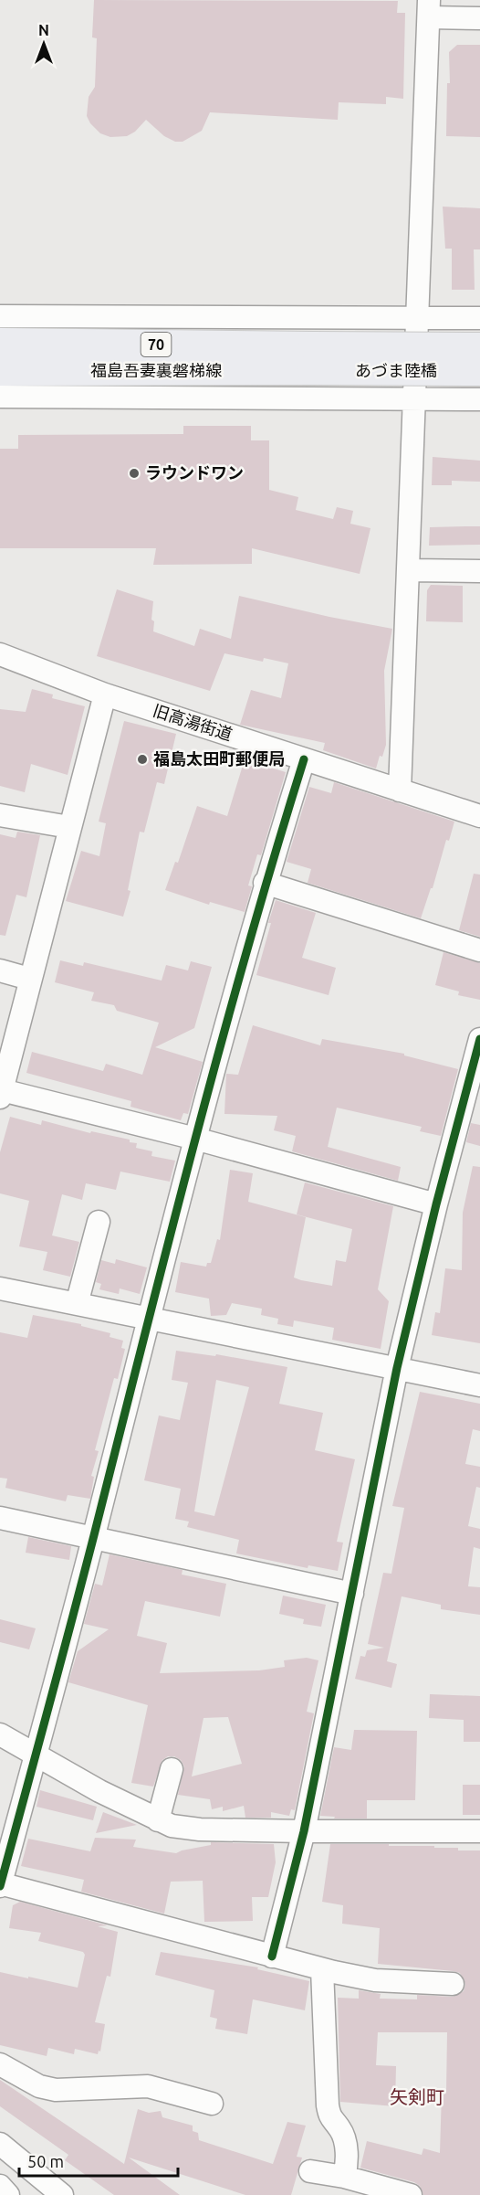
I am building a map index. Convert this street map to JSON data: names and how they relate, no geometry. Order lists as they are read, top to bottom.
{
  "streets": {
    "main road": ["70", "福島吾妻裏磐梯線", "あづま陸橋"],
    "street": ["旧高湯街道"]
  },
  "crossings": [
    ["福島吾妻裏磐梯線", "あづま陸橋"]
  ],
  "districts": ["矢剣町"],
  "places": ["ラウンドワン", "福島太田町郵便局"],
  "scale_bar": "50 m",
  "north": "top"
}
